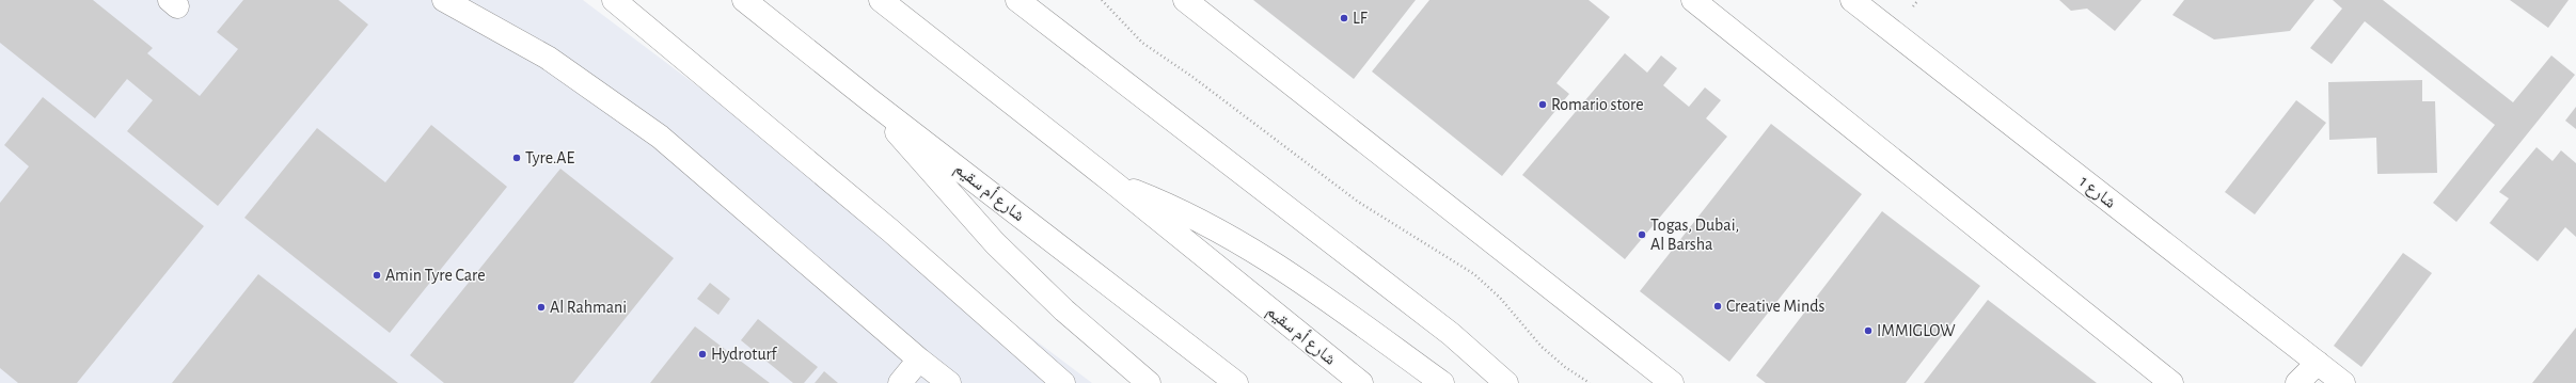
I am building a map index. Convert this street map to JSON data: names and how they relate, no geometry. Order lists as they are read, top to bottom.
{
  "streets": {
    "main road": ["شارع أم سقيم", "شارع 1"]
  },
  "places": [
    "LF",
    "Romario store",
    "Tyre.AE",
    "Togas, Dubai, Al Barsha",
    "Amin Tyre Care",
    "Creative Minds",
    "Al Rahmani",
    "IMMIGLOW",
    "Hydroturf"
  ]
}
